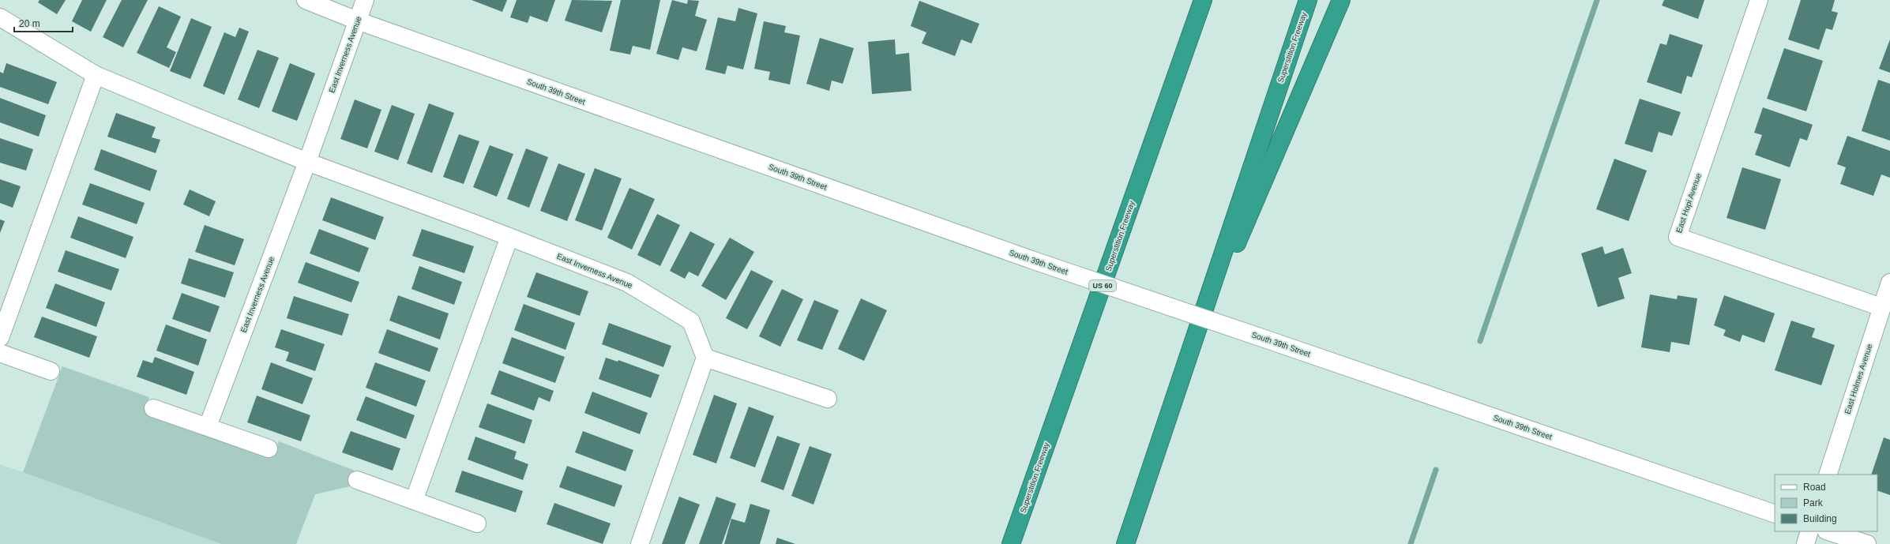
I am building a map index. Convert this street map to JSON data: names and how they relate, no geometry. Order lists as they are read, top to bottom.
{
  "streets": {
    "highway": ["Superstition Freeway", "US 60"],
    "street": [
      "East Inverness Avenue",
      "South 39th Street",
      "East Hopi Avenue",
      "East Holmes Avenue"
    ]
  },
  "crossings": [
    ["East Inverness Avenue", "South 39th Street"],
    ["East Hopi Avenue", "East Holmes Avenue"]
  ],
  "legend": ["Road", "Park", "Building"],
  "scale_bar": "20 m"
}
